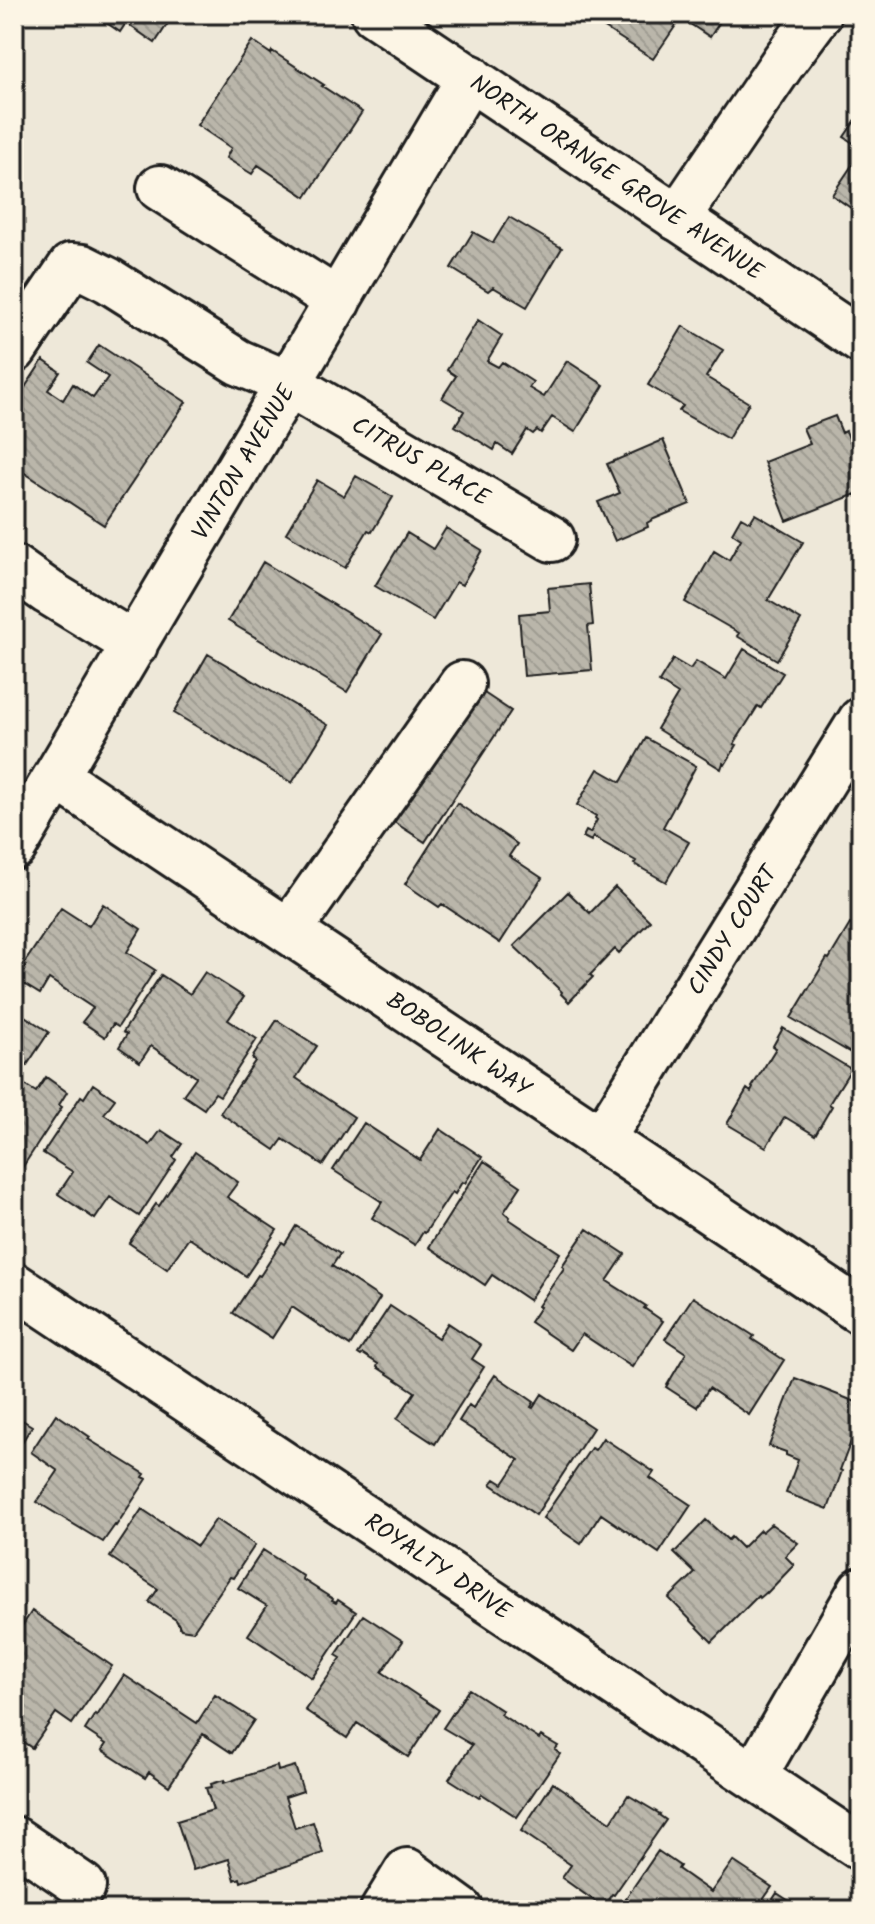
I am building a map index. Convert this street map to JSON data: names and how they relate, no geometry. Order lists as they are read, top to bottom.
{
  "streets": {
    "street": [
      "NORTH ORANGE GROVE AVENUE",
      "CITRUS PLACE",
      "VINTON AVENUE",
      "CINDY COURT",
      "BOBOLINK WAY",
      "ROYALTY DRIVE"
    ]
  },
  "crossings": [
    ["NORTH ORANGE GROVE AVENUE", "VINTON AVENUE"],
    ["CITRUS PLACE", "VINTON AVENUE"],
    ["VINTON AVENUE", "BOBOLINK WAY"],
    ["CINDY COURT", "BOBOLINK WAY"]
  ]
}
